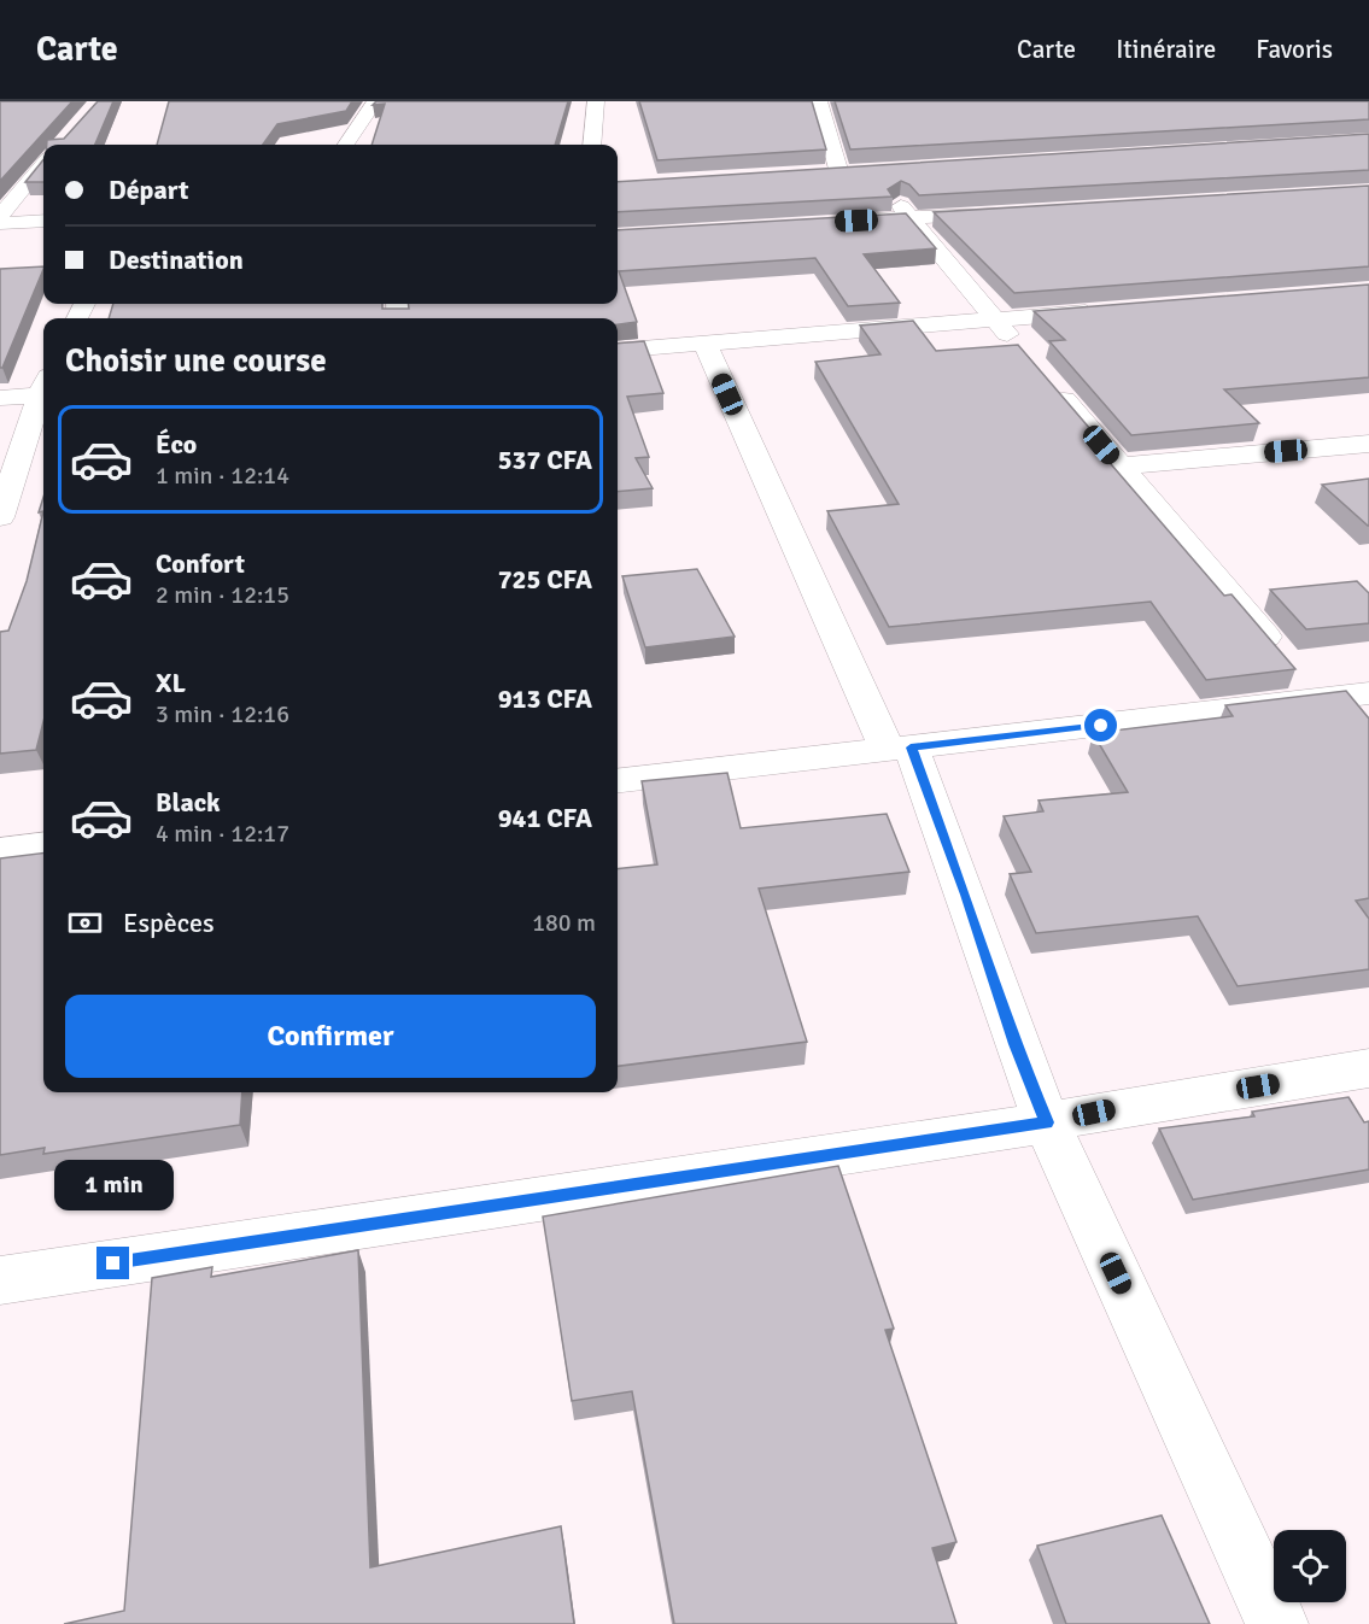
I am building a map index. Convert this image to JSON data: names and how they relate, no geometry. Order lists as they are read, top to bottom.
{
  "page": {
    "header": "Carte",
    "nav": ["Carte", "Itinéraire", "Favoris"],
    "banner": ["Départ", "Destination"],
    "heading": "Choisir une course",
    "list": [
      {
        "name": "Éco",
        "note": "1 min · 12:14",
        "value": "537 CFA"
      },
      {
        "name": "Confort",
        "note": "2 min · 12:15",
        "value": "725 CFA"
      },
      {
        "name": "XL",
        "note": "3 min · 12:16",
        "value": "913 CFA"
      },
      {
        "name": "Black",
        "note": "4 min · 12:17",
        "value": "941 CFA"
      }
    ],
    "pay": ["Espèces", "180 m"],
    "buttons": "Confirmer",
    "bubble": "1 min"
  }
}
